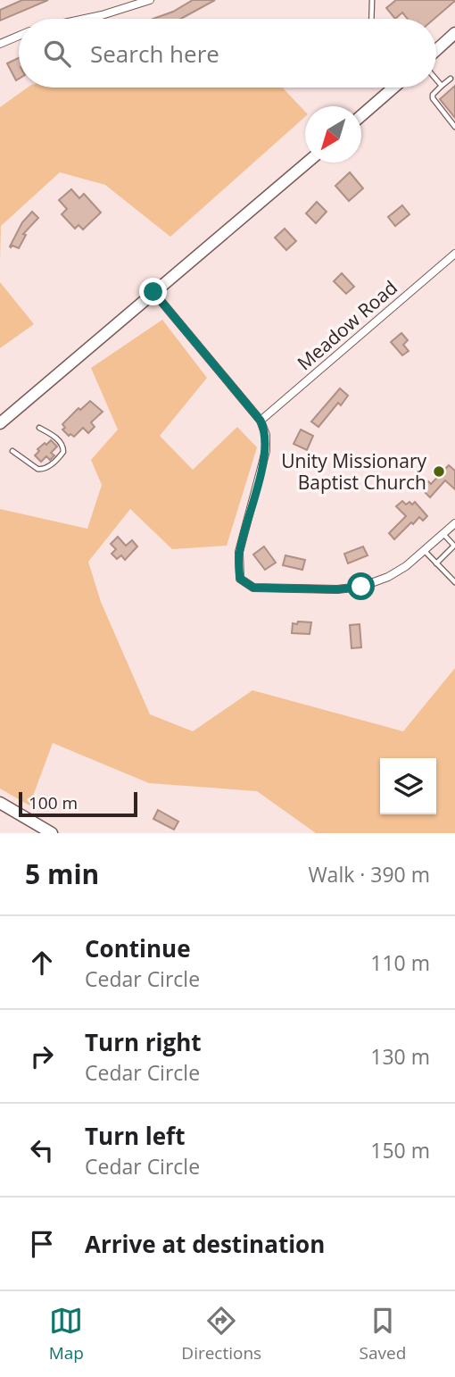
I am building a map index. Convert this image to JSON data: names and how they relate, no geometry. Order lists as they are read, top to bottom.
{
  "streets": {
    "street": ["Meadow Road"]
  },
  "places": ["Unity Missionary Baptist Church"],
  "scale_bar": "100 m",
  "north": "bottom left",
  "page": {
    "search": "Search here",
    "scale": "100 m",
    "heading": ["5 min", "Walk · 390 m"],
    "list": [
      ["Continue", "Cedar Circle", "110 m"],
      ["Turn right", "Cedar Circle", "130 m"],
      ["Turn left", "Cedar Circle", "150 m"],
      "Arrive at destination"
    ],
    "nav": ["Map", "Directions", "Saved"]
  }
}
